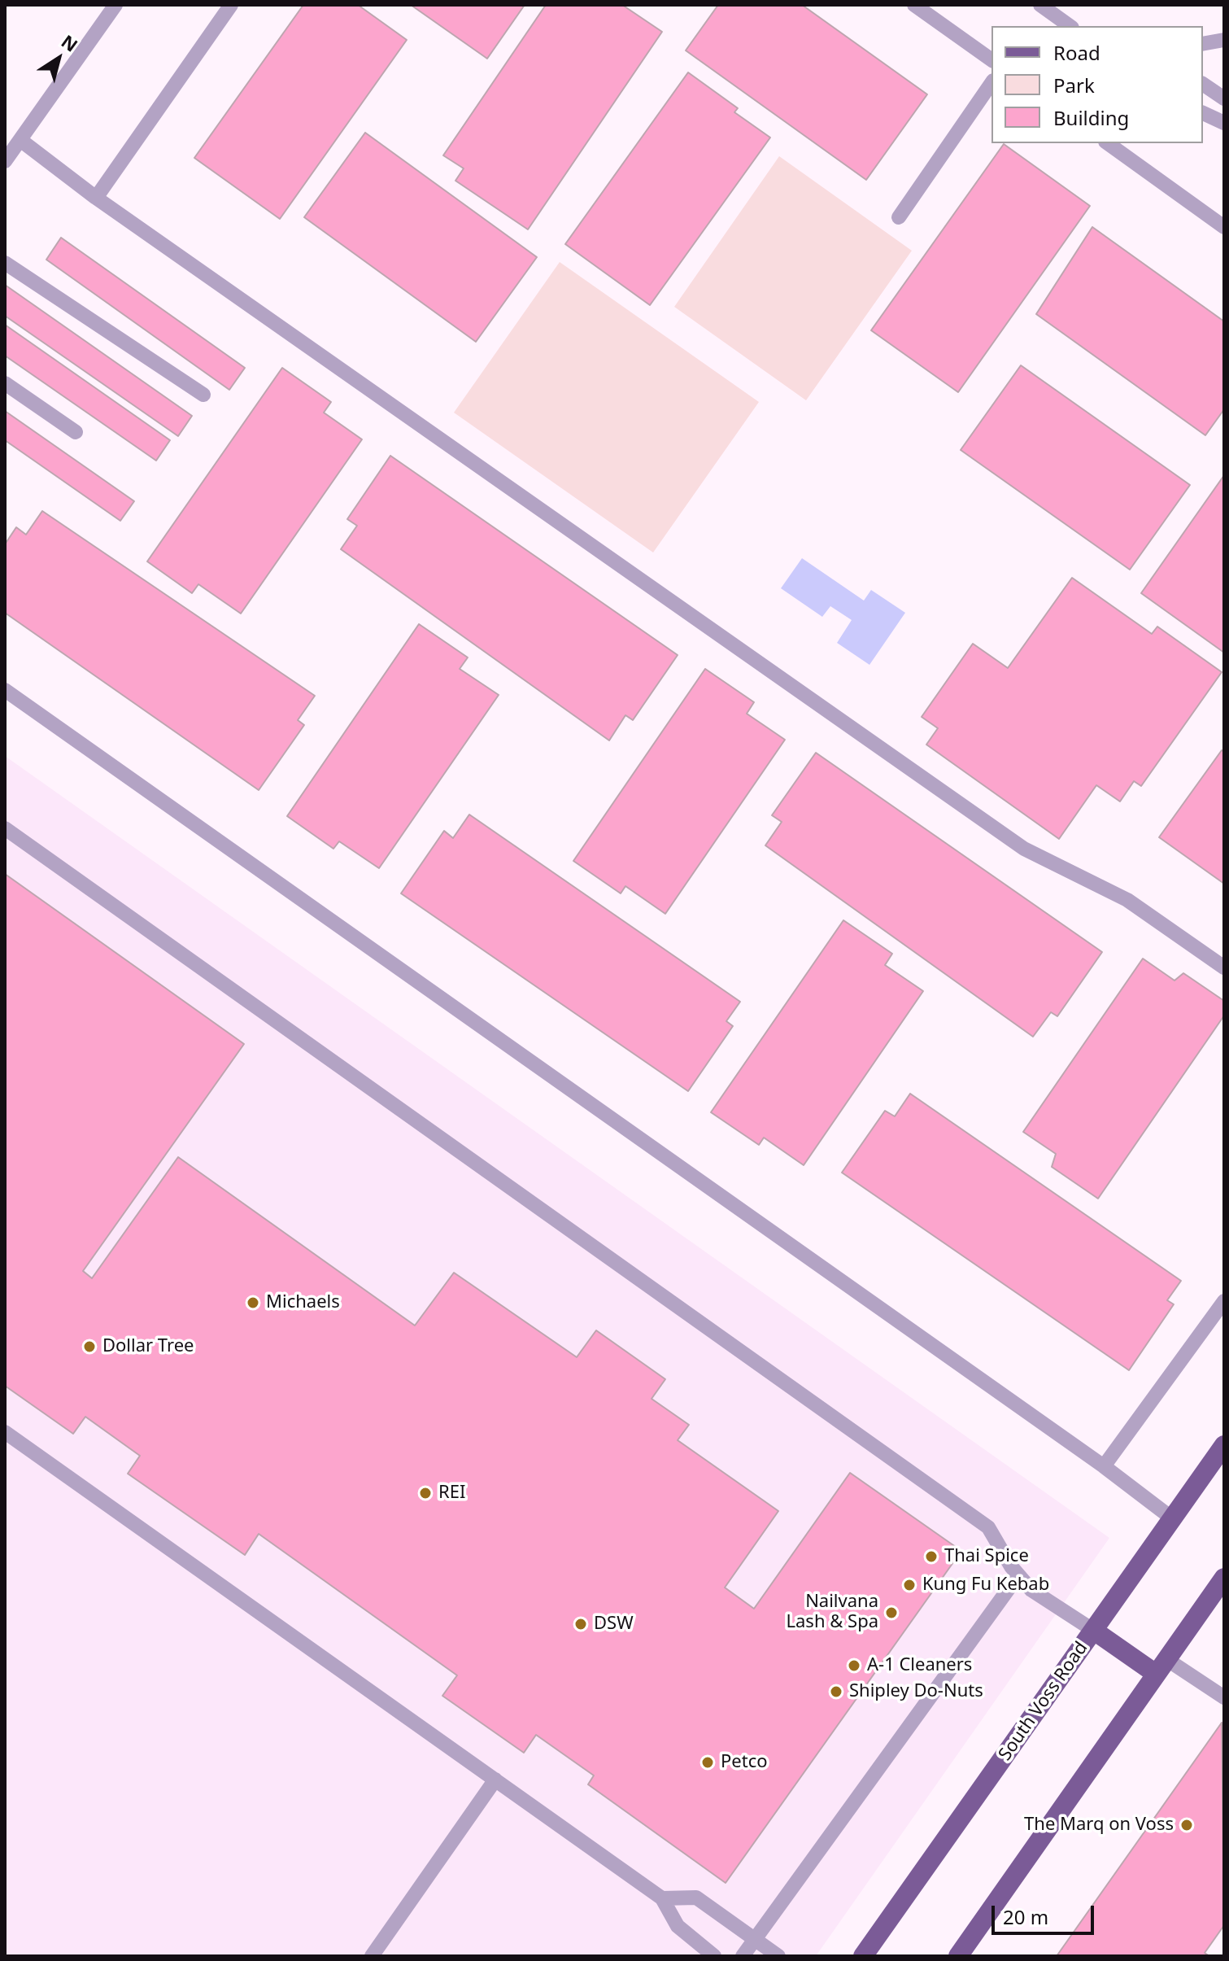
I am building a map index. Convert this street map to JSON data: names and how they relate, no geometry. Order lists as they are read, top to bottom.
{
  "streets": {
    "main road": ["South Voss Road"]
  },
  "places": [
    "Michaels",
    "Dollar Tree",
    "REI",
    "Thai Spice",
    "Kung Fu Kebab",
    "Nailvana Lash & Spa",
    "DSW",
    "A-1 Cleaners",
    "Shipley Do-Nuts",
    "Petco",
    "The Marq on Voss"
  ],
  "legend": ["Road", "Park", "Building"],
  "scale_bar": "20 m",
  "north": "top right"
}
